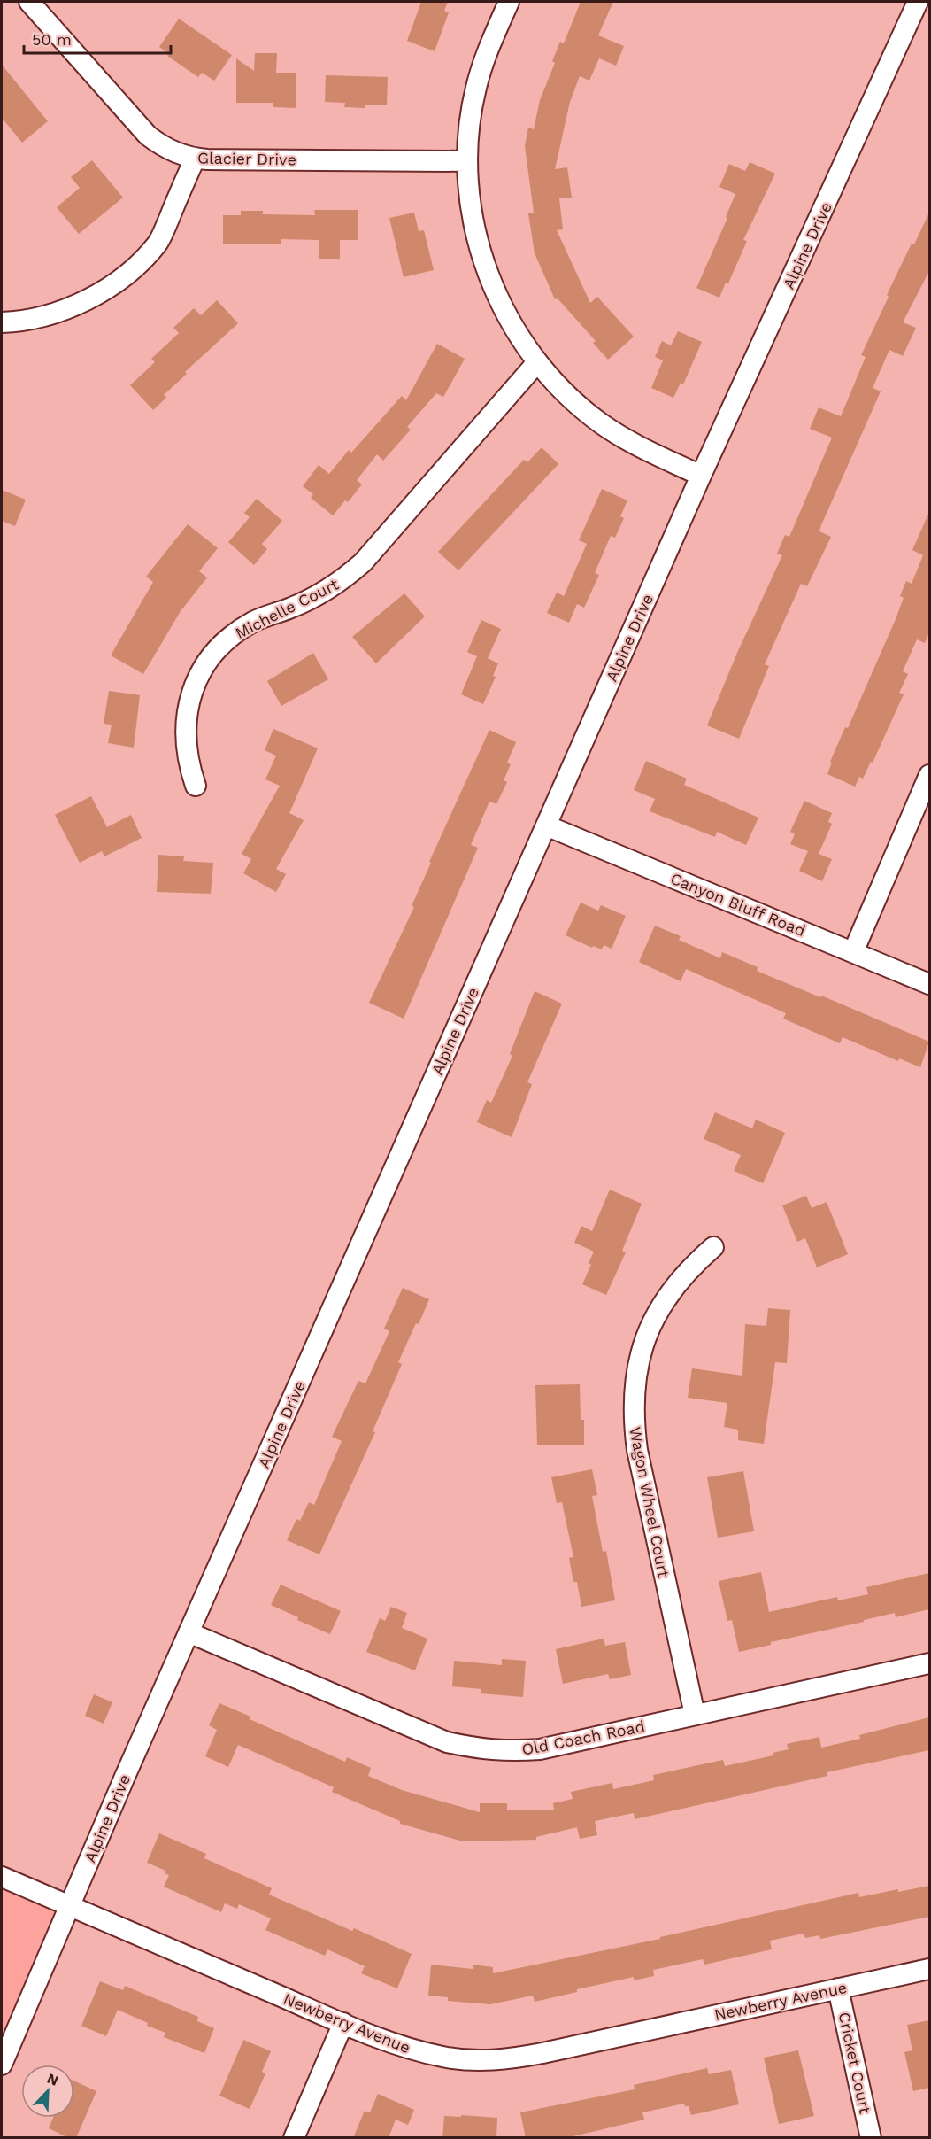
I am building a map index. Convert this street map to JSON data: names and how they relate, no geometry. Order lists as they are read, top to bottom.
{
  "streets": {
    "street": [
      "Glacier Drive",
      "Alpine Drive",
      "Michelle Court",
      "Canyon Bluff Road",
      "Wagon Wheel Court",
      "Old Coach Road",
      "Newberry Avenue",
      "Cricket Court"
    ]
  },
  "crossings": [
    ["Alpine Drive", "Canyon Bluff Road"],
    ["Alpine Drive", "Old Coach Road"],
    ["Alpine Drive", "Newberry Avenue"],
    ["Wagon Wheel Court", "Old Coach Road"],
    ["Newberry Avenue", "Cricket Court"]
  ],
  "scale_bar": "50 m",
  "north": "top right"
}
